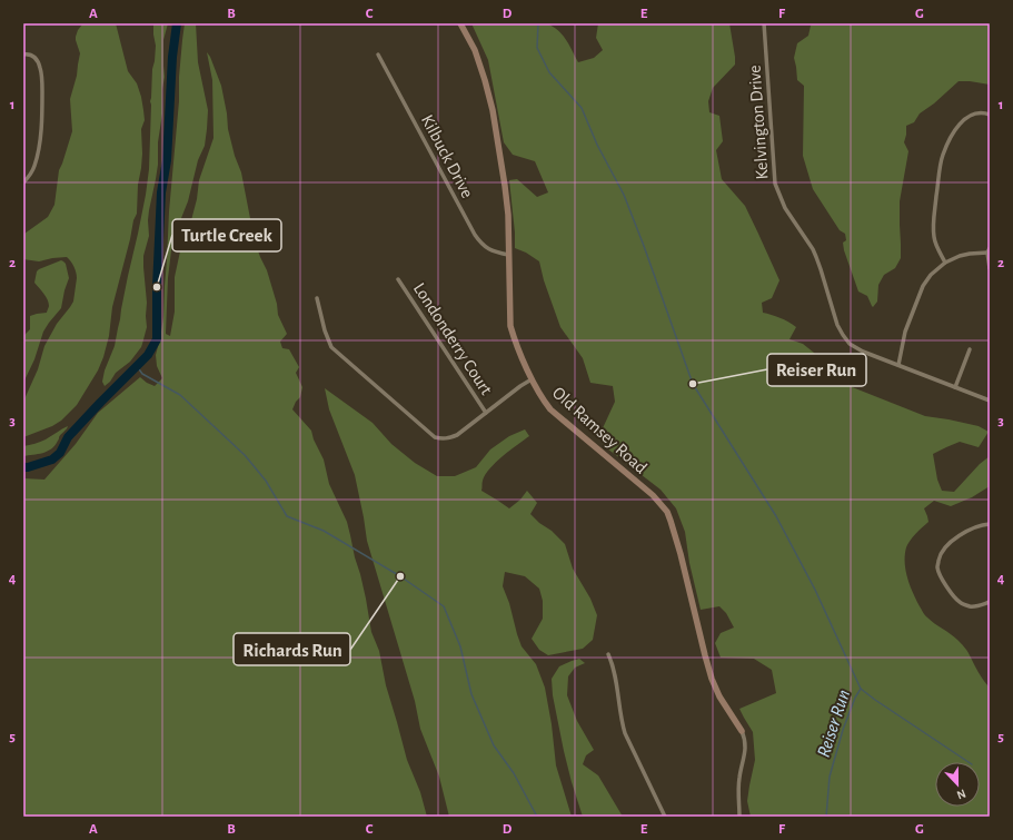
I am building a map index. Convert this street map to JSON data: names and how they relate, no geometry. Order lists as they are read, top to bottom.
{
  "streets": {
    "street": [
      "Kelvington Drive",
      "Kilbuck Drive",
      "Londonderry Court",
      "Old Ramsey Road"
    ]
  },
  "crossings": [
    ["Kilbuck Drive", "Old Ramsey Road"]
  ],
  "water": ["Reiser Run"],
  "places": ["Turtle Creek", "Reiser Run", "Richards Run"],
  "north": "bottom",
  "grid": {
    "columns": [
      "A",
      "B",
      "C",
      "D",
      "E",
      "F",
      "G"
    ],
    "rows": [
      "1",
      "2",
      "3",
      "4",
      "5"
    ]
  }
}
